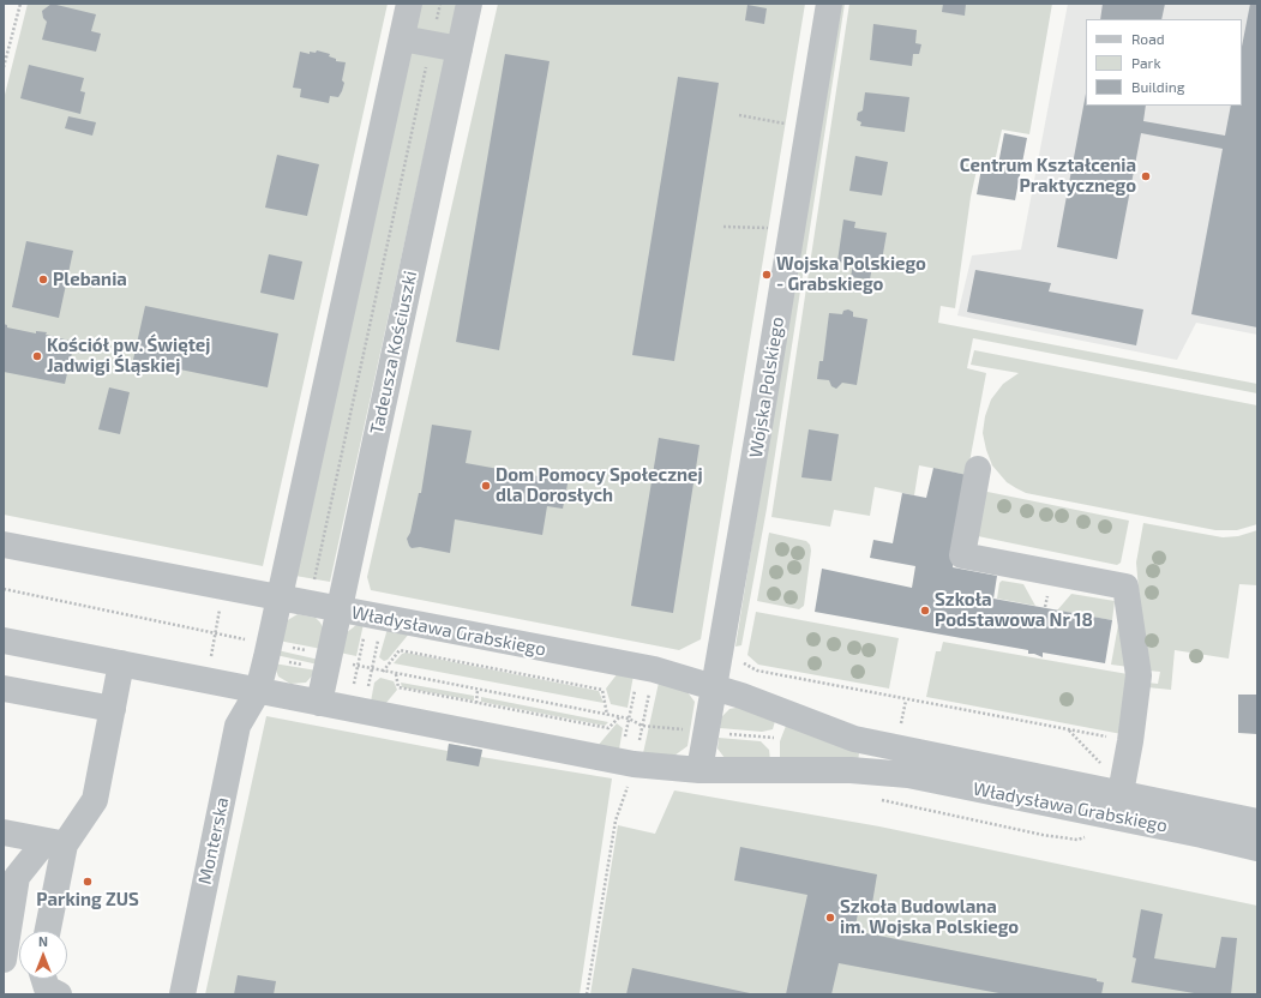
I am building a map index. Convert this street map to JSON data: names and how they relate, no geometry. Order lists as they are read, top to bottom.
{
  "streets": {
    "street": [
      "Tadeusza Kościuszki",
      "Wojska Polskiego",
      "Władysława Grabskiego",
      "Monterska"
    ]
  },
  "crossings": [
    ["Tadeusza Kościuszki", "Władysława Grabskiego"],
    ["Wojska Polskiego", "Władysława Grabskiego"],
    ["Władysława Grabskiego", "Monterska"]
  ],
  "places": [
    "Centrum Kształcenia Praktycznego",
    "Wojska Polskiego - Grabskiego",
    "Plebania",
    "Kościół pw. Świętej Jadwigi Śląskiej",
    "Dom Pomocy Społecznej dla Dorosłych",
    "Szkoła Podstawowa Nr 18",
    "Parking ZUS",
    "Szkoła Budowlana im. Wojska Polskiego"
  ],
  "legend": ["Road", "Park", "Building"],
  "north": "top"
}
